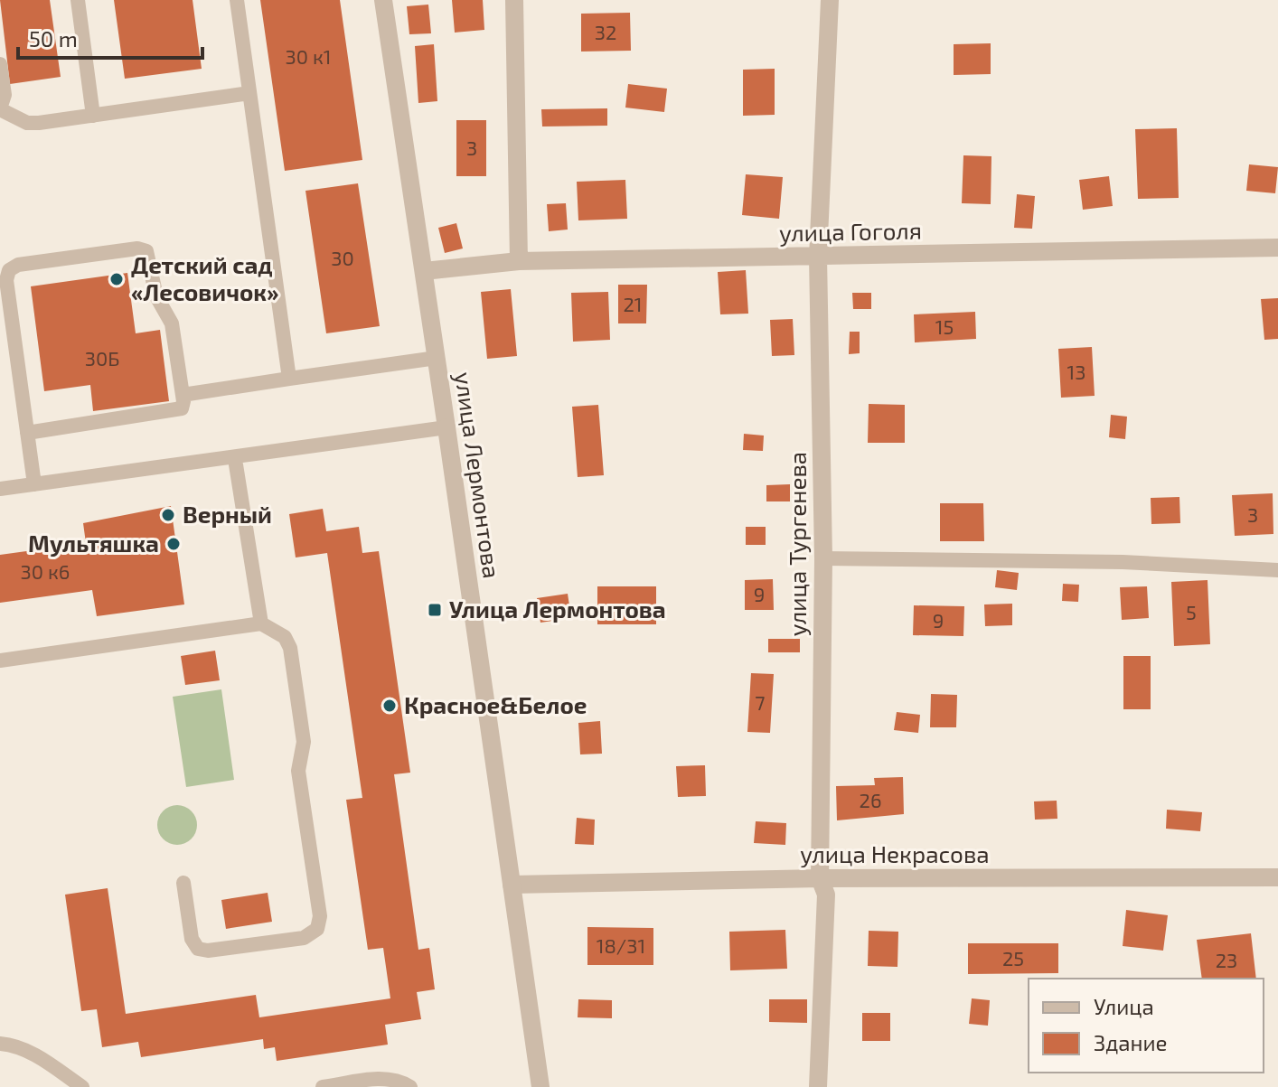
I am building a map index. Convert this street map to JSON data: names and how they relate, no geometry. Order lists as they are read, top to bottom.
{
  "streets": {
    "street": [
      "улица Гоголя",
      "улица Лермонтова",
      "улица Тургенева",
      "улица Некрасова"
    ]
  },
  "crossings": [
    ["улица Гоголя", "улица Лермонтова"],
    ["улица Гоголя", "улица Тургенева"],
    ["улица Лермонтова", "улица Некрасова"],
    ["улица Тургенева", "улица Некрасова"]
  ],
  "places": {
    "other": [
      "Детский сад «Лесовичок»",
      "Верный",
      "Мультяшка",
      "Красное&Белое"
    ],
    "transit": ["Улица Лермонтова"]
  },
  "house_numbers": [
    "32",
    "30 к1",
    "3",
    "30",
    "21",
    "15",
    "30Б",
    "13",
    "3",
    "30 к6",
    "9",
    "5",
    "9",
    "7",
    "26",
    "18/31",
    "25",
    "23"
  ],
  "legend": ["Улица", "Здание"],
  "scale_bar": "50 m"
}
